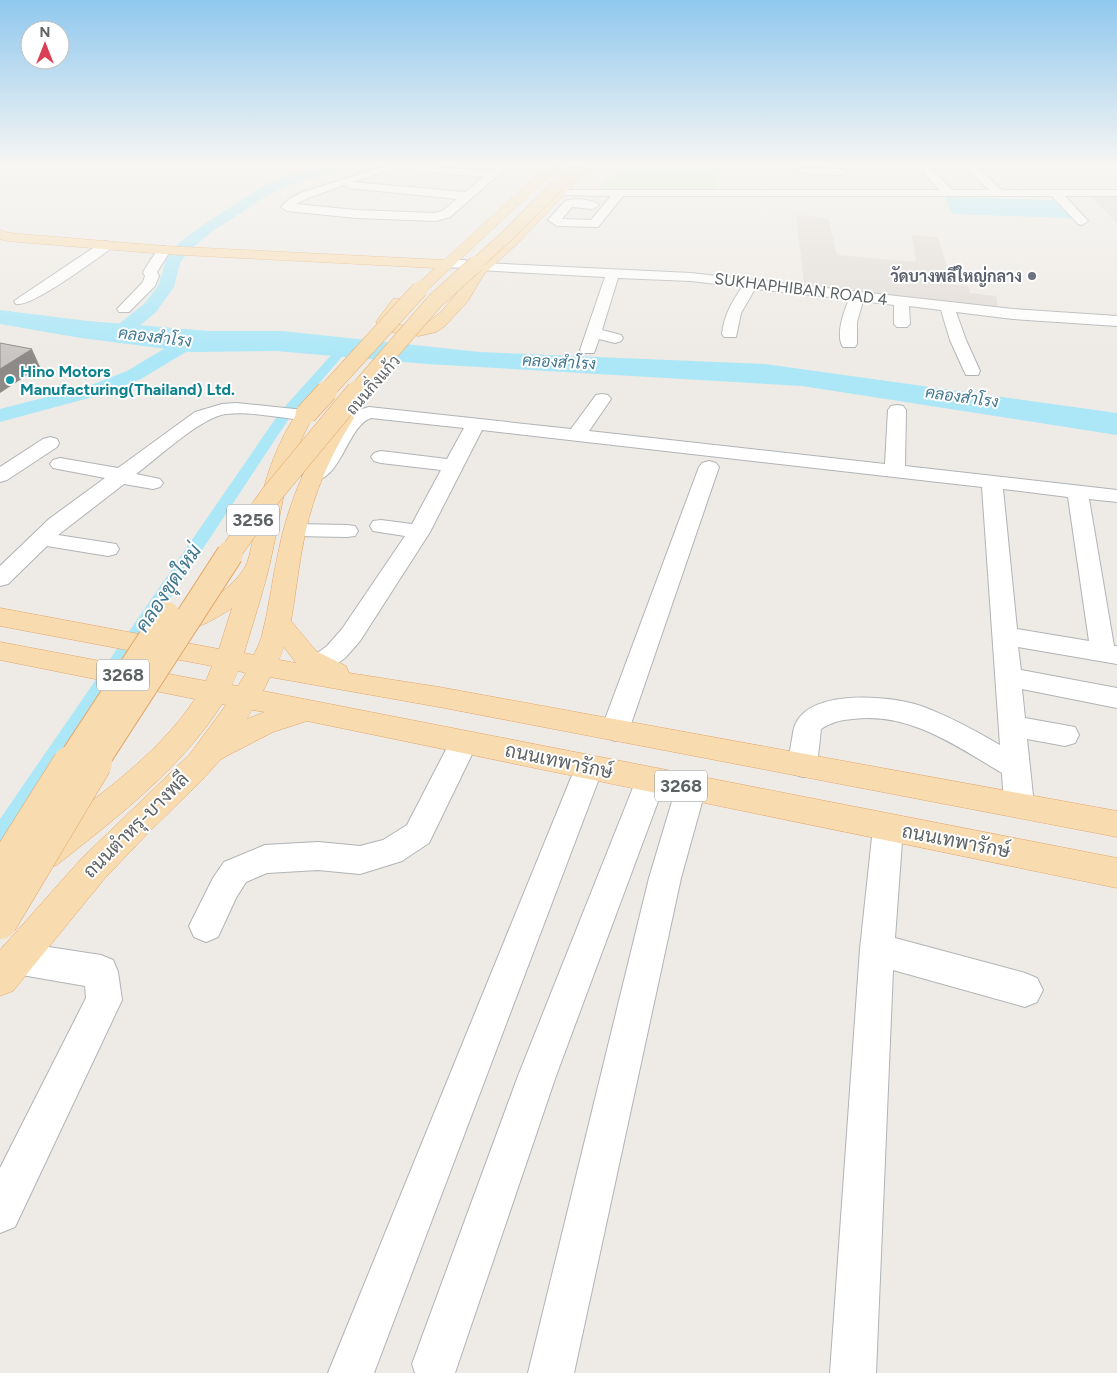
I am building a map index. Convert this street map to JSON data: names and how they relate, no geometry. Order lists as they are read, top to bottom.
{
  "streets": {
    "main road": [
      "ถนนกิ่งแก้ว",
      "3256",
      "3268",
      "ถนนเทพารักษ์",
      "ถนนตำหรุ-บางพลี"
    ],
    "street": ["SUKHAPHIBAN ROAD 4"]
  },
  "crossings": [
    ["SUKHAPHIBAN ROAD 4", "ถนนกิ่งแก้ว"],
    ["ถนนกิ่งแก้ว", "ถนนเทพารักษ์"],
    ["ถนนกิ่งแก้ว", "ถนนตำหรุ-บางพลี"],
    ["ถนนเทพารักษ์", "ถนนตำหรุ-บางพลี"]
  ],
  "water": ["คลองสำโรง", "คลองขุดใหม่"],
  "places": ["วัดบางพลีใหญ่กลาง", "Hino Motors Manufacturing(Thailand) Ltd."],
  "north": "top"
}
